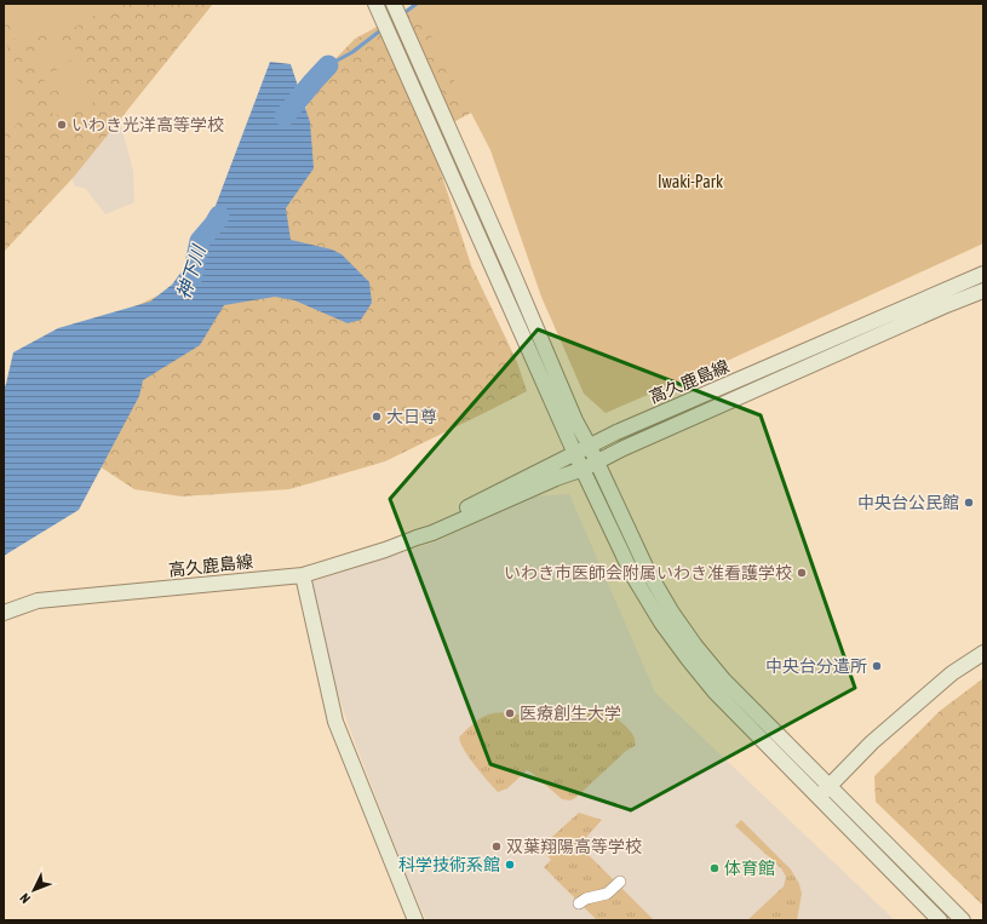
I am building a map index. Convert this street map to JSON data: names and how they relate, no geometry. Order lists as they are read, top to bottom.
{
  "streets": {
    "street": ["高久鹿島線"]
  },
  "water": ["神下川"],
  "parks": ["Iwaki-Park"],
  "places": [
    "いわき光洋高等学校",
    "大日尊",
    "中央台公民館",
    "いわき市医師会附属いわき准看護学校",
    "中央台分遣所",
    "医療創生大学",
    "双葉翔陽高等学校",
    "科学技術系館",
    "体育館"
  ],
  "north": "bottom left"
}
